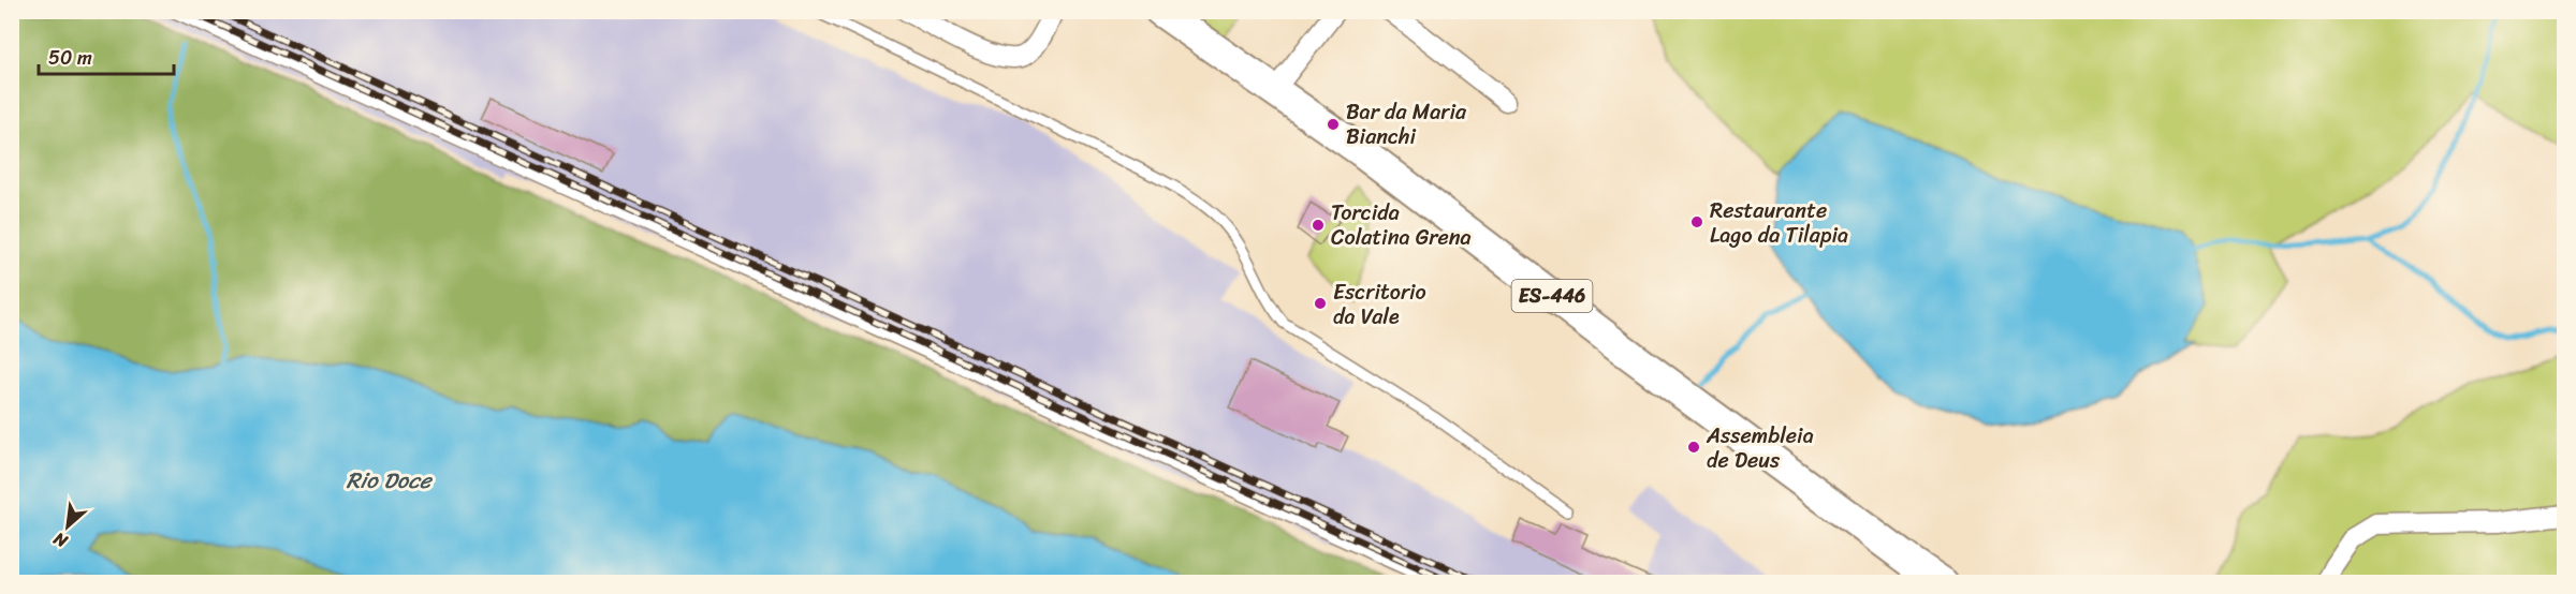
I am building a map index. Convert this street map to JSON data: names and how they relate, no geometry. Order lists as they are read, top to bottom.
{
  "streets": {
    "main road": ["ES-446"]
  },
  "water": ["Rio Doce"],
  "places": [
    "Bar da Maria Bianchi",
    "Restaurante Lago da Tilapia",
    "Torcida Colatina Grena",
    "Escritorio da Vale",
    "Assembleia de Deus"
  ],
  "scale_bar": "50 m",
  "north": "bottom left"
}
